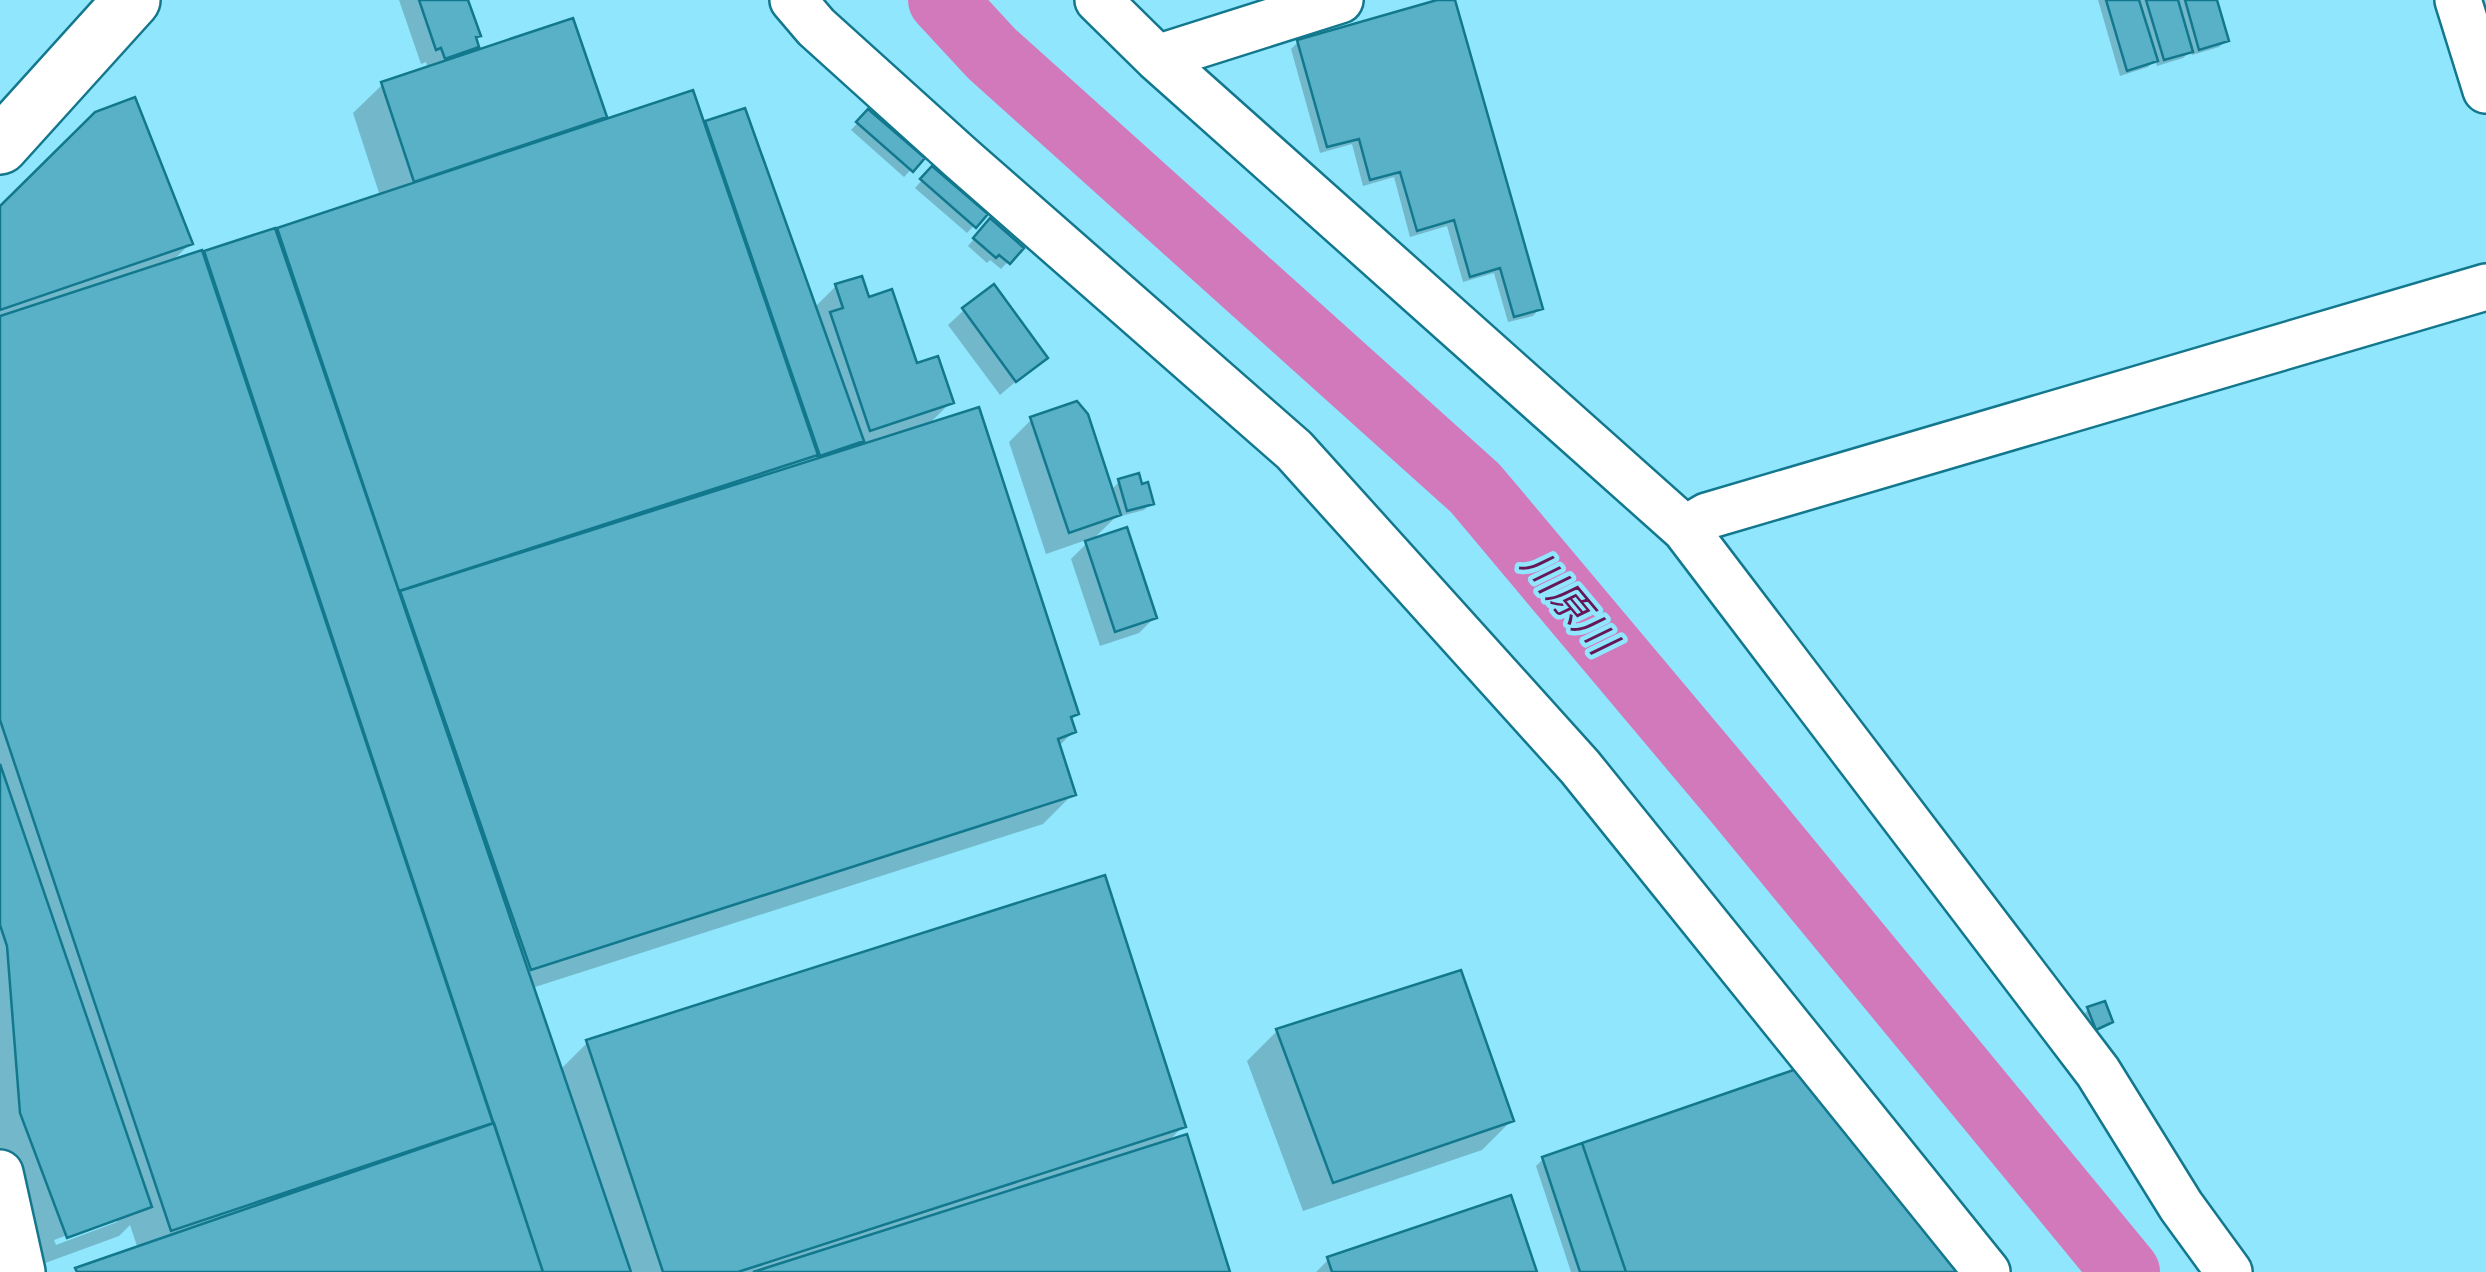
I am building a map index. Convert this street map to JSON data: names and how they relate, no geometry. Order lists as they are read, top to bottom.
{
  "water": ["川原川"]
}
